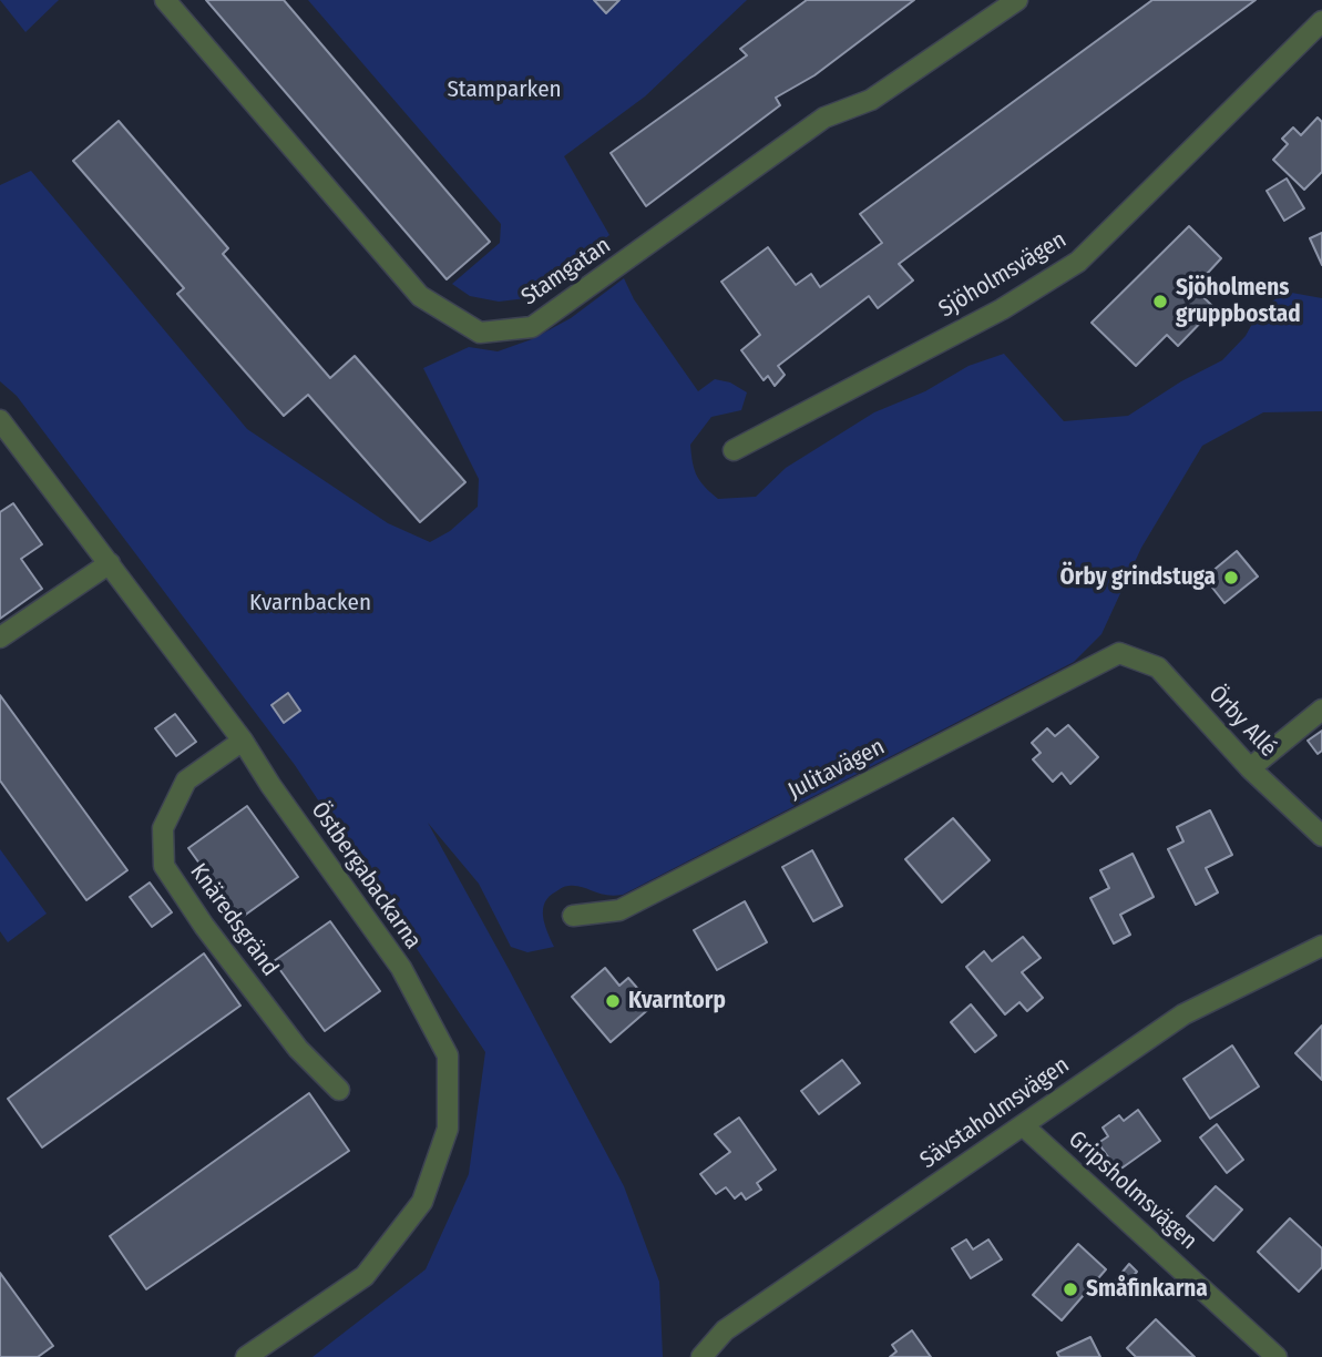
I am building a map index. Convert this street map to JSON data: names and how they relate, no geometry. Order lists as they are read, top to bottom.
{
  "streets": {
    "street": [
      "Stamgatan",
      "Sjöholmsvägen",
      "Örby Allé",
      "Julitavägen",
      "Östbergabackarna",
      "Knäredsgränd",
      "Sävstaholmsvägen",
      "Gripsholmsvägen"
    ]
  },
  "crossings": [
    ["Örby Allé", "Julitavägen"],
    ["Östbergabackarna", "Knäredsgränd"],
    ["Sävstaholmsvägen", "Gripsholmsvägen"]
  ],
  "parks": ["Stamparken", "Kvarnbacken"],
  "places": [
    "Sjöholmens gruppbostad",
    "Örby grindstuga",
    "Kvarntorp",
    "Småfinkarna"
  ]
}
